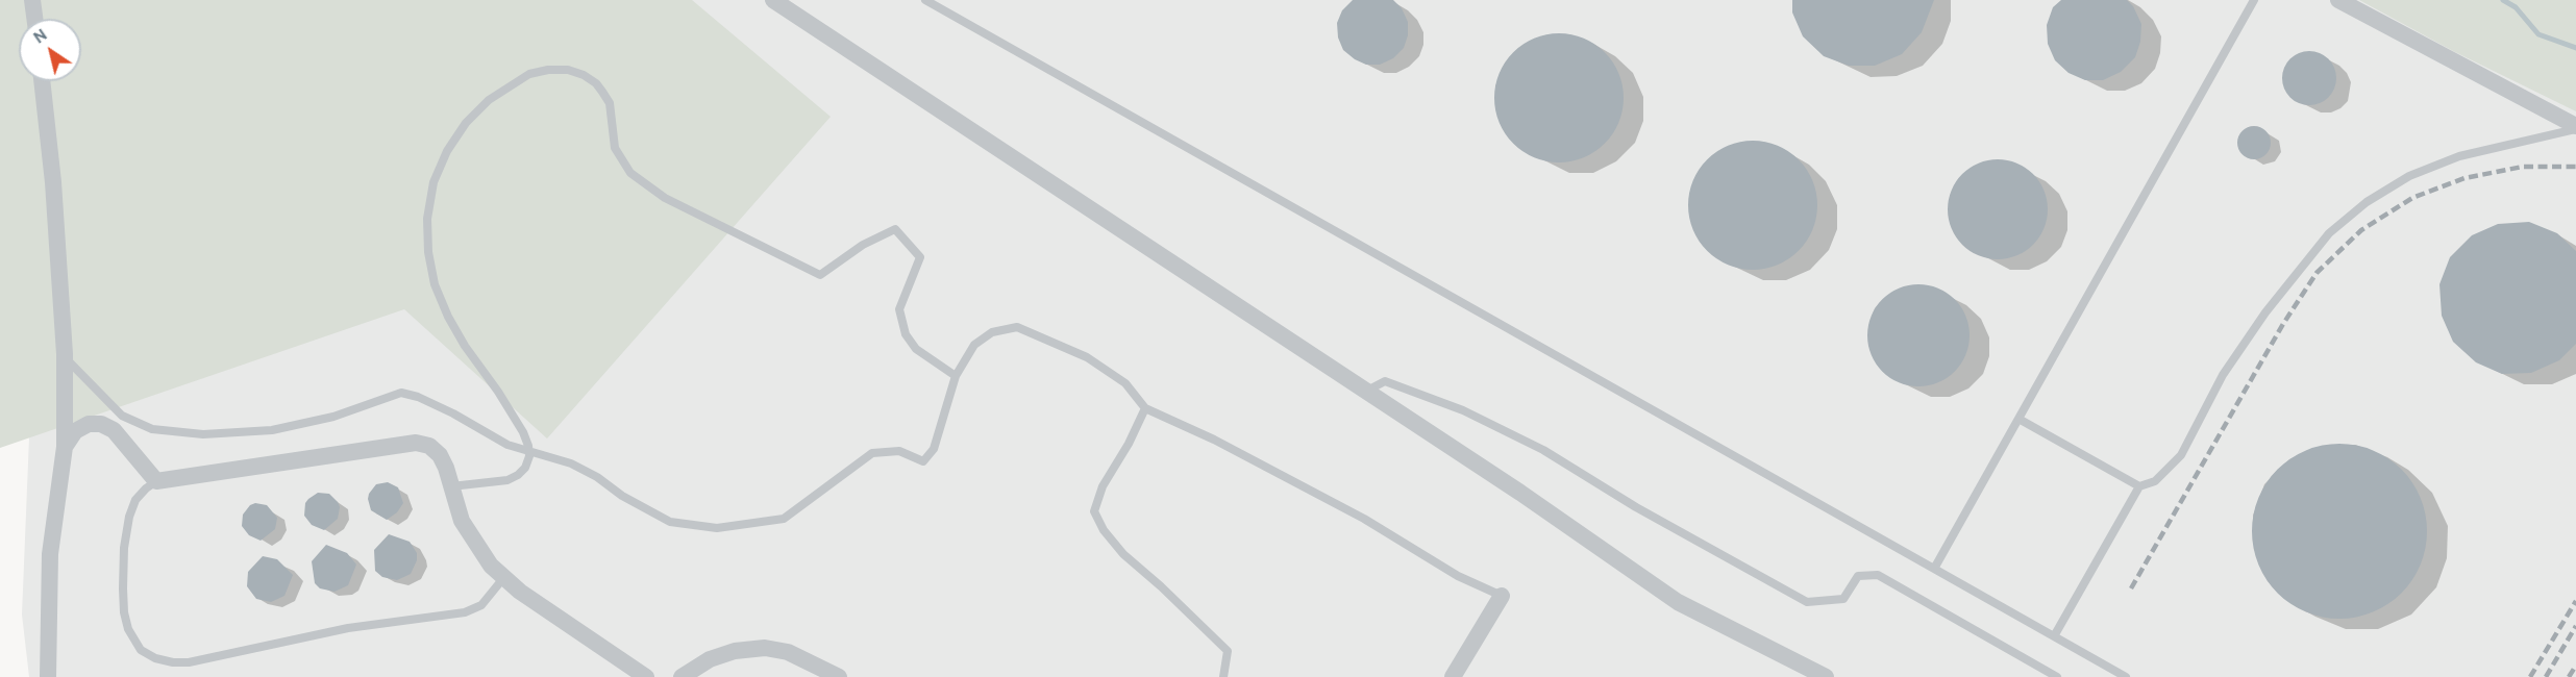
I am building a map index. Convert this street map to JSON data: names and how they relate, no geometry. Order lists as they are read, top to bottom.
{
  "north": "top left"
}
